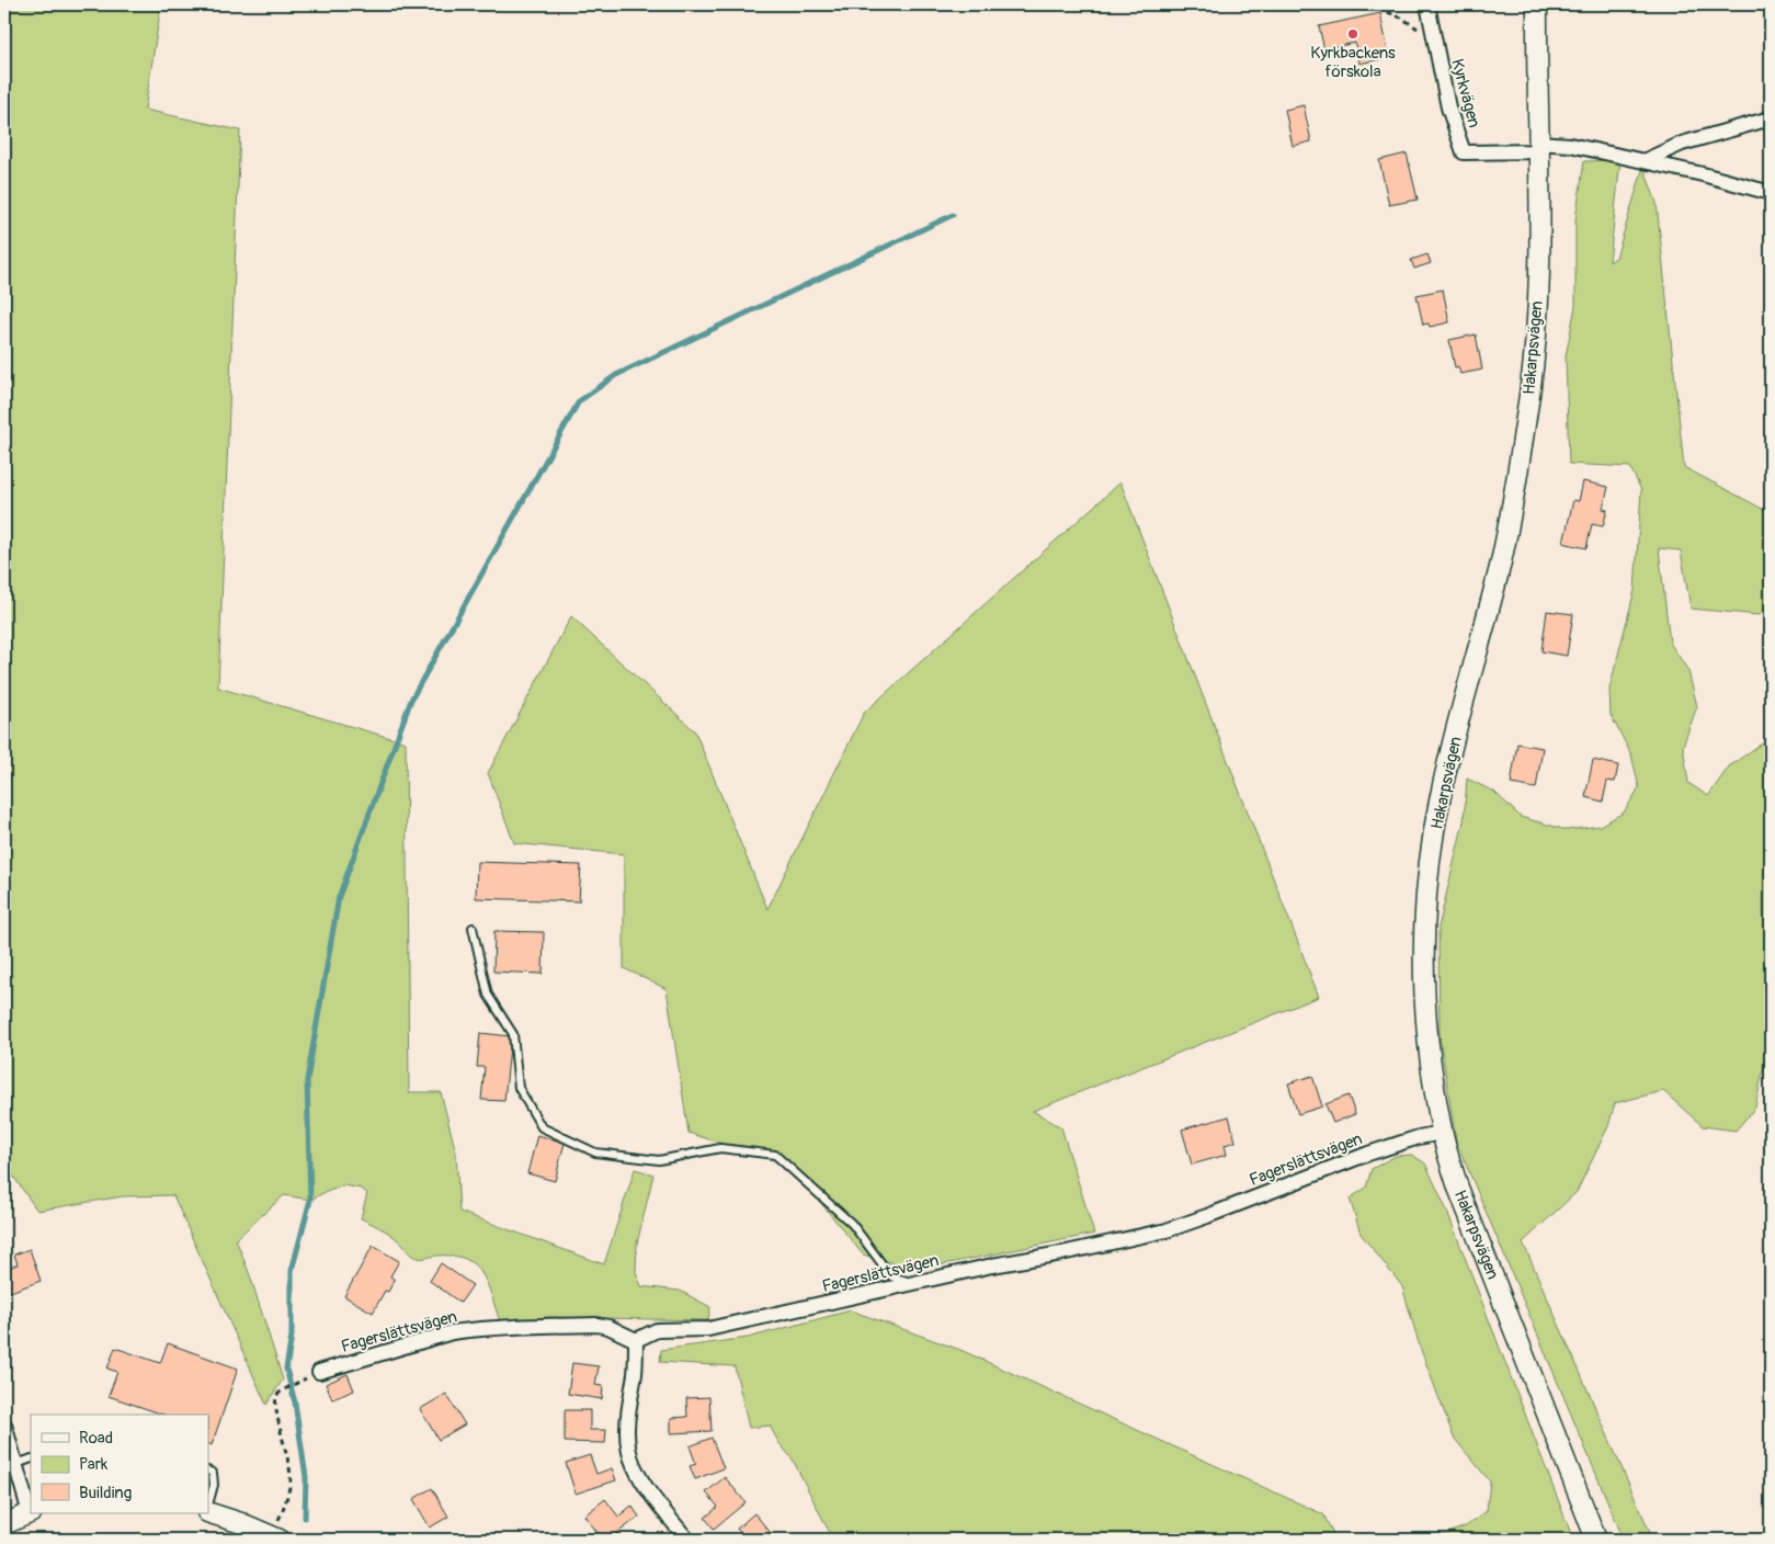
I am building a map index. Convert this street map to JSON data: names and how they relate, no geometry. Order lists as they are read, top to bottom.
{
  "streets": {
    "street": ["Kyrkvägen", "Hakarpsvägen", "Fagerslättsvägen"]
  },
  "crossings": [
    ["Kyrkvägen", "Hakarpsvägen"],
    ["Hakarpsvägen", "Fagerslättsvägen"]
  ],
  "places": ["Kyrkbackens förskola"],
  "legend": ["Road", "Park", "Building"]
}
